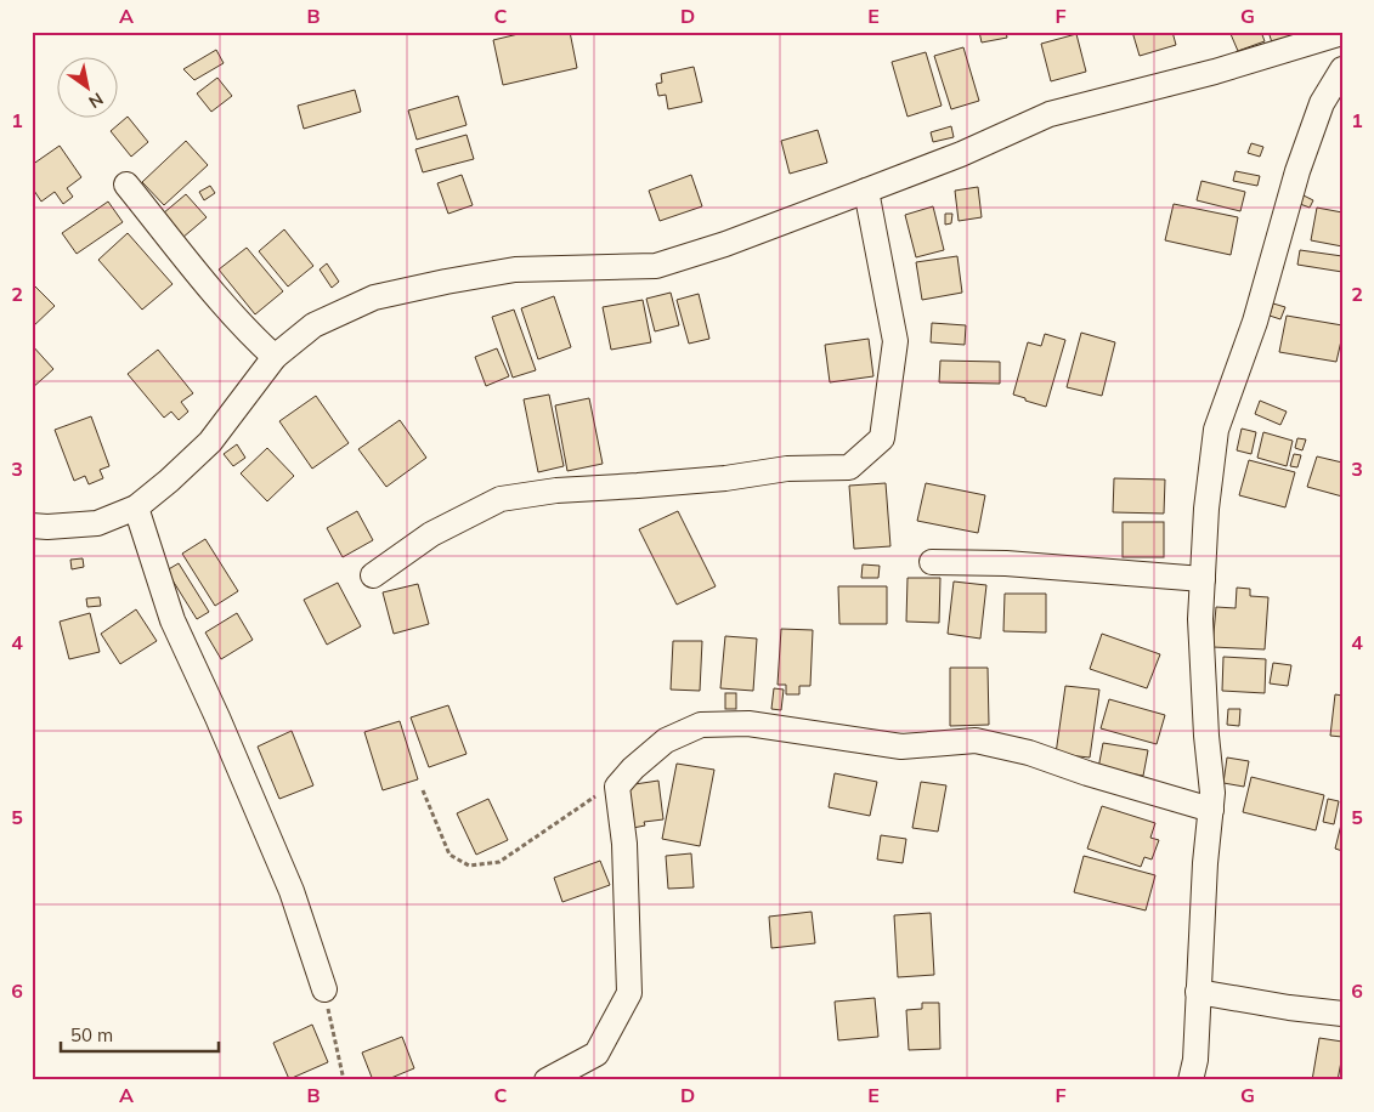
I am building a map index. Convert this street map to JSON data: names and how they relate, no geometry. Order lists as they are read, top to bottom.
{
  "scale_bar": "50 m",
  "north": "bottom right",
  "grid": {
    "columns": [
      "A",
      "B",
      "C",
      "D",
      "E",
      "F",
      "G"
    ],
    "rows": [
      "1",
      "2",
      "3",
      "4",
      "5",
      "6"
    ]
  }
}
